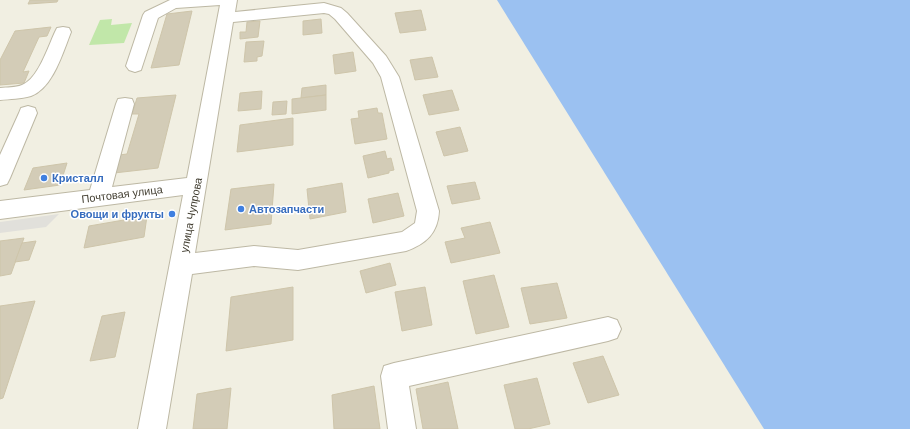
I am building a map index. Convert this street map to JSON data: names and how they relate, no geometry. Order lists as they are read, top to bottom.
{
  "streets": {
    "street": ["Почтовая улица", "улица Чупрова"]
  },
  "crossings": [
    ["Почтовая улица", "улица Чупрова"]
  ],
  "places": ["Кристалл", "Автозапчасти", "Овощи и фрукты"]
}
